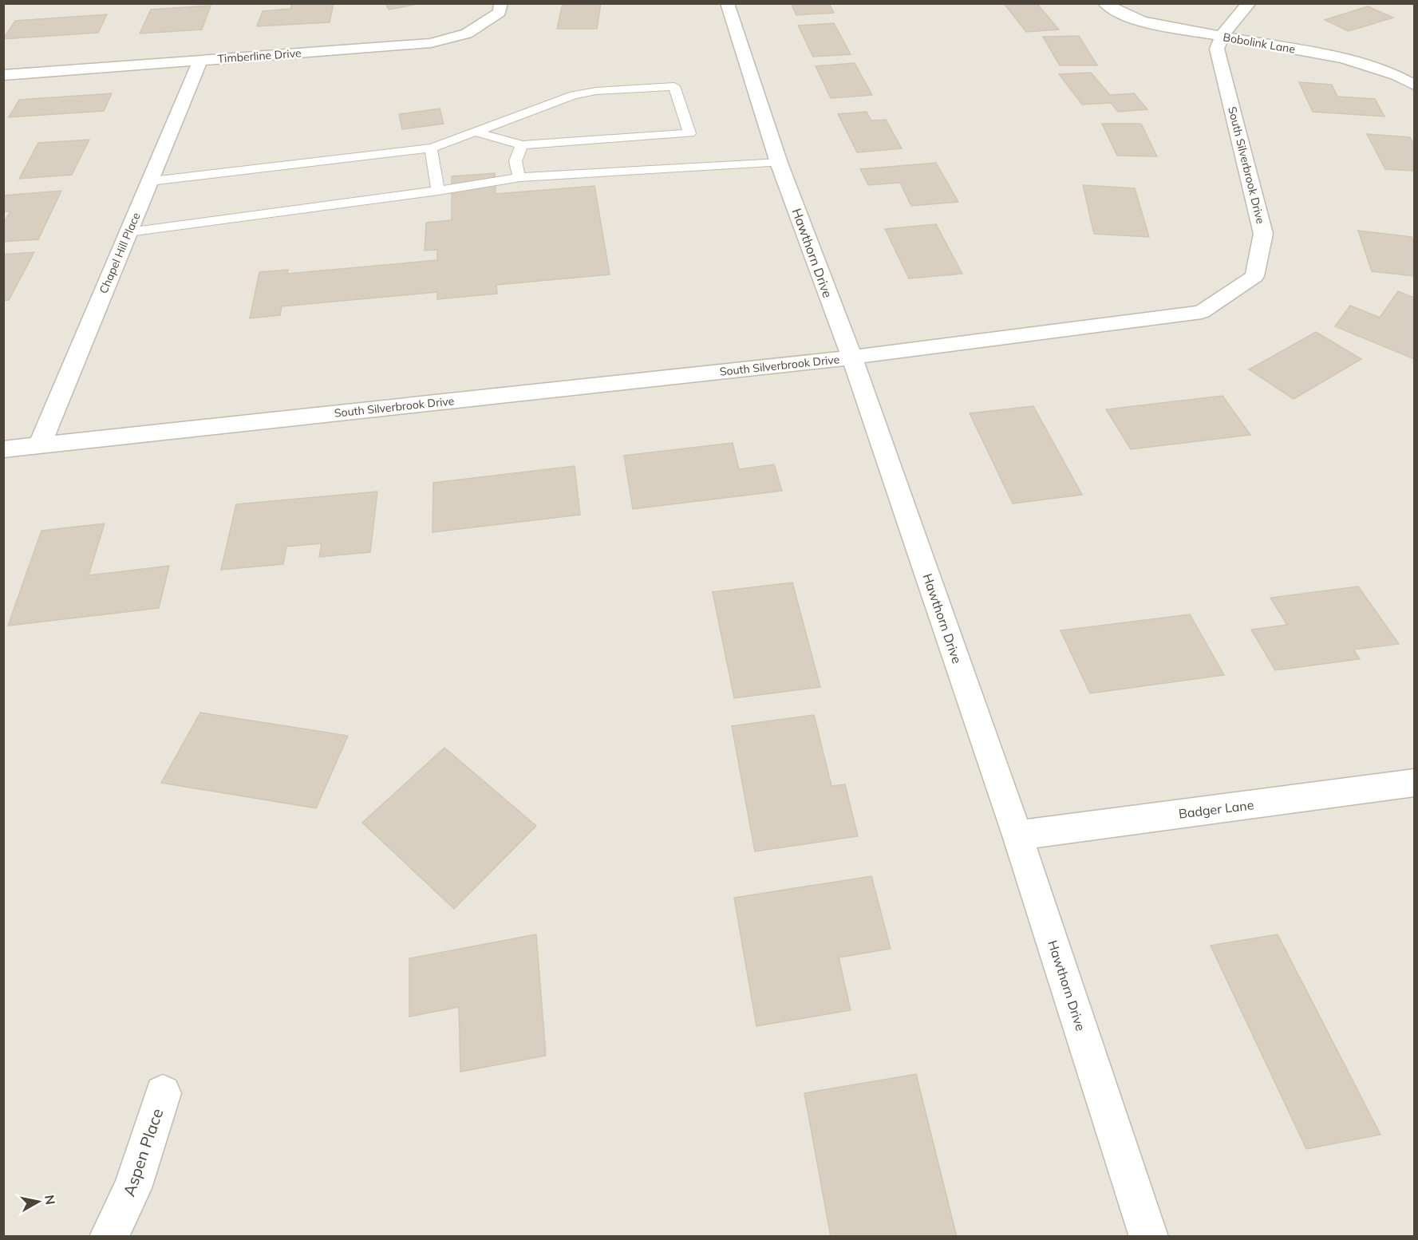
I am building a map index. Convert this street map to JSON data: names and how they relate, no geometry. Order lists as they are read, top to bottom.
{
  "streets": {
    "street": [
      "Bobolink Lane",
      "Timberline Drive",
      "South Silverbrook Drive",
      "Chapel Hill Place",
      "Hawthorn Drive",
      "Badger Lane",
      "Aspen Place"
    ]
  },
  "crossings": [
    ["Bobolink Lane", "South Silverbrook Drive"],
    ["Timberline Drive", "Chapel Hill Place"],
    ["South Silverbrook Drive", "Chapel Hill Place"],
    ["South Silverbrook Drive", "Hawthorn Drive"],
    ["Hawthorn Drive", "Badger Lane"]
  ],
  "north": "right"
}
